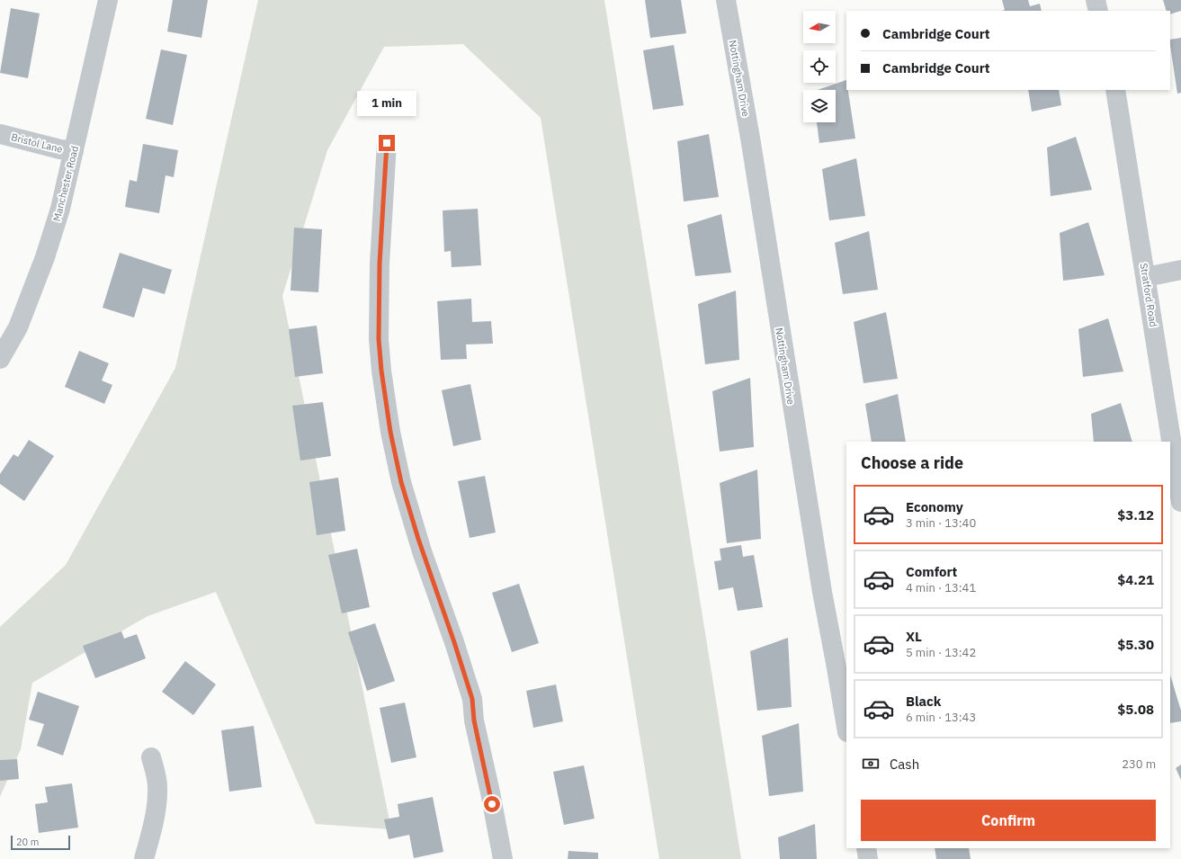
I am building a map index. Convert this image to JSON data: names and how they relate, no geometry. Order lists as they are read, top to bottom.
{
  "streets": {
    "street": [
      "Nottingham Drive",
      "Bristol Lane",
      "Manchester Road",
      "Stratford Road"
    ]
  },
  "crossings": [
    ["Bristol Lane", "Manchester Road"]
  ],
  "scale_bar": "20 m",
  "north": "left",
  "page": {
    "banner": ["Cambridge Court", "Cambridge Court"],
    "bubble": "1 min",
    "heading": "Choose a ride",
    "list": [
      {
        "name": "Economy",
        "note": "3 min · 13:40",
        "value": "$3.12"
      },
      {
        "name": "Comfort",
        "note": "4 min · 13:41",
        "value": "$4.21"
      },
      {
        "name": "XL",
        "note": "5 min · 13:42",
        "value": "$5.30"
      },
      {
        "name": "Black",
        "note": "6 min · 13:43",
        "value": "$5.08"
      }
    ],
    "pay": ["Cash", "230 m"],
    "buttons": "Confirm",
    "scale": "20 m"
  }
}
